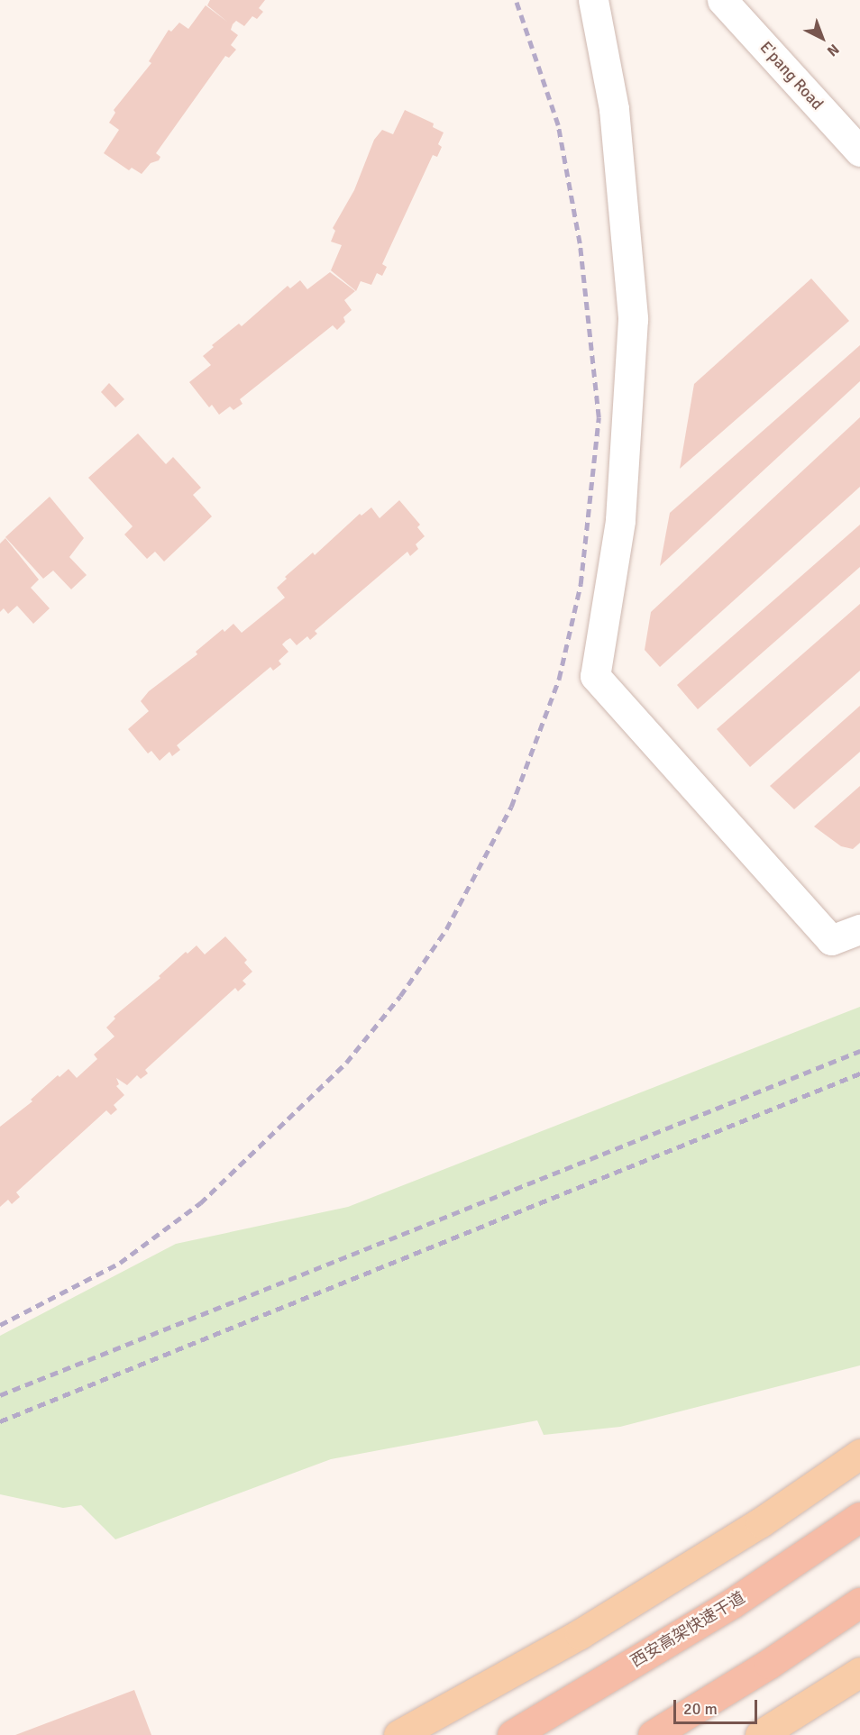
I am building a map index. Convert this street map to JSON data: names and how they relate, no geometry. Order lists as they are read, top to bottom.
{
  "streets": {
    "highway": ["西安高架快速干道"],
    "street": ["E'pang Road"]
  },
  "scale_bar": "20 m",
  "north": "bottom right"
}
